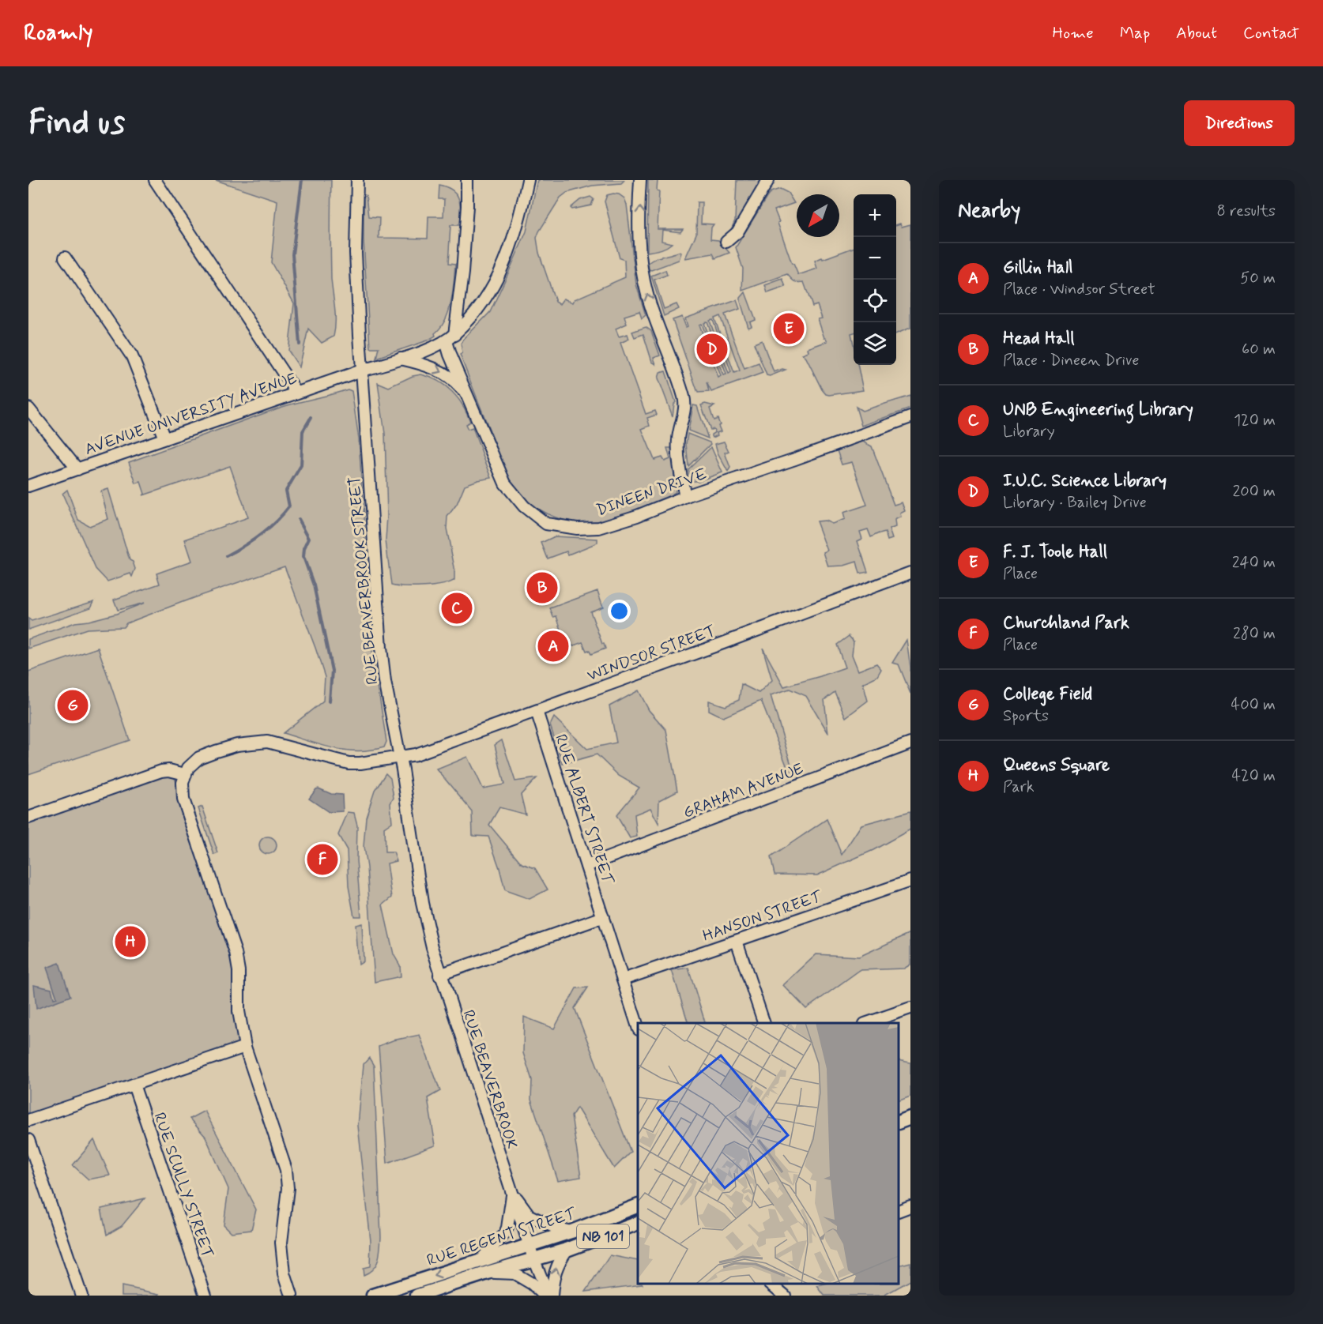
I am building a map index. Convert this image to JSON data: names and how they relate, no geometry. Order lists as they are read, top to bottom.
{
  "streets": {
    "main road": ["RUE REGENT STREET", "NB 101"],
    "street": [
      "AVENUE UNIVERSITY AVENUE",
      "DINEEN DRIVE",
      "RUE BEAVERBROOK STREET",
      "WINDSOR STREET",
      "GRAHAM AVENUE",
      "RUE ALBERT STREET",
      "HANSON STREET",
      "RUE BEAVERBROOK",
      "RUE SCULLY STREET"
    ]
  },
  "crossings": [
    ["AVENUE UNIVERSITY AVENUE", "DINEEN DRIVE"],
    ["AVENUE UNIVERSITY AVENUE", "RUE BEAVERBROOK STREET"],
    ["RUE BEAVERBROOK STREET", "WINDSOR STREET"],
    ["RUE BEAVERBROOK STREET", "RUE BEAVERBROOK"],
    ["WINDSOR STREET", "RUE ALBERT STREET"],
    ["GRAHAM AVENUE", "RUE ALBERT STREET"],
    ["RUE ALBERT STREET", "HANSON STREET"],
    ["RUE BEAVERBROOK", "RUE REGENT STREET"]
  ],
  "north": "bottom left",
  "page": {
    "header": "Roamly",
    "nav": [
      "Home",
      "Map",
      "About",
      "Contact"
    ],
    "buttons": "Directions",
    "title": "Find us",
    "heading": ["Nearby", "8 results"],
    "map_buttons": ["+", "−"],
    "list": [
      {
        "mark": "A",
        "name": "Gillin Hall",
        "note": "Place · Windsor Street",
        "value": "50 m"
      },
      {
        "mark": "B",
        "name": "Head Hall",
        "note": "Place · Dineen Drive",
        "value": "60 m"
      },
      {
        "mark": "C",
        "name": "UNB Engineering Library",
        "note": "Library",
        "value": "120 m"
      },
      {
        "mark": "D",
        "name": "I.U.C. Science Library",
        "note": "Library · Bailey Drive",
        "value": "200 m"
      },
      {
        "mark": "E",
        "name": "F. J. Toole Hall",
        "note": "Place",
        "value": "240 m"
      },
      {
        "mark": "F",
        "name": "Churchland Park",
        "note": "Place",
        "value": "280 m"
      },
      {
        "mark": "G",
        "name": "College Field",
        "note": "Sports",
        "value": "400 m"
      },
      {
        "mark": "H",
        "name": "Queens Square",
        "note": "Park",
        "value": "420 m"
      }
    ],
    "pins": [
      "E",
      "D",
      "B",
      "C",
      "A",
      "G",
      "F",
      "H"
    ]
  }
}
